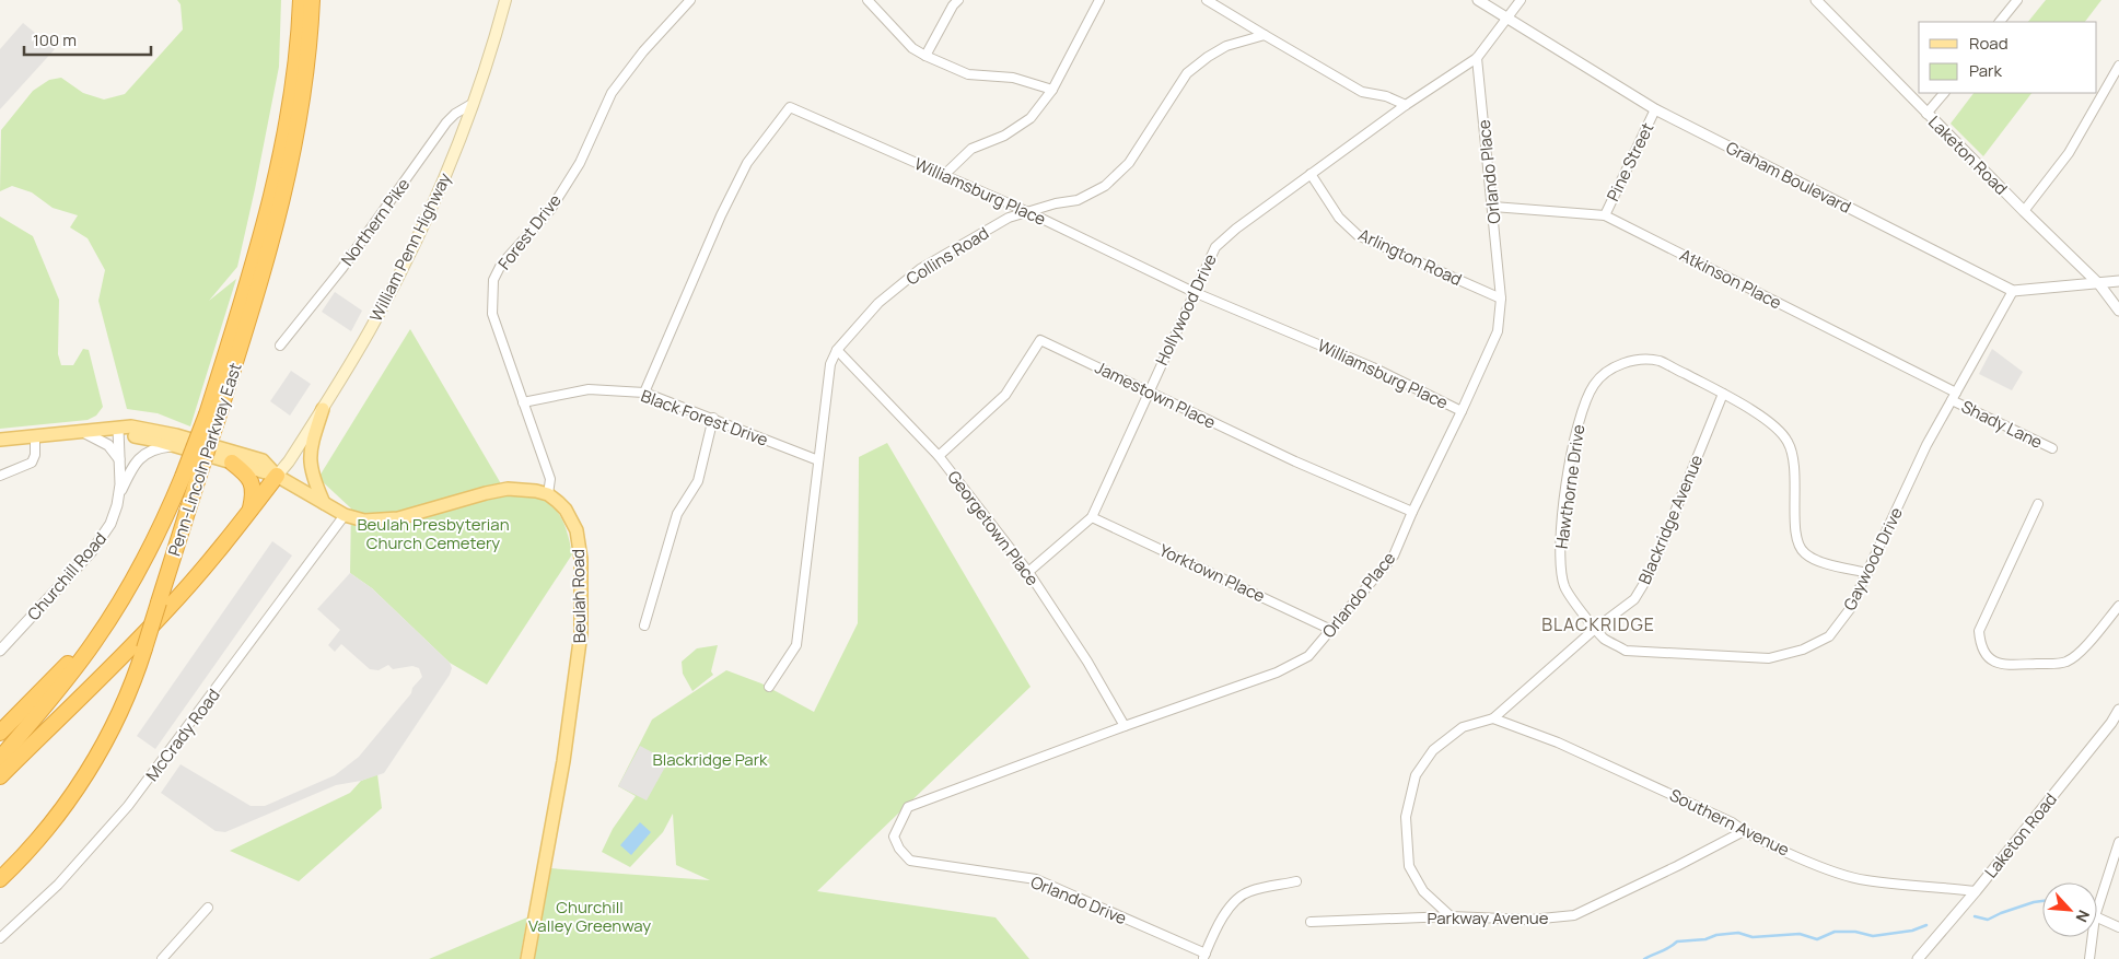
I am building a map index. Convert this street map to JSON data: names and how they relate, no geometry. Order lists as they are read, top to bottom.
{
  "streets": {
    "highway": ["Penn-Lincoln Parkway East"],
    "main road": ["William Penn Highway", "Beulah Road"],
    "street": [
      "Laketon Road",
      "Pine Street",
      "Orlando Place",
      "Graham Boulevard",
      "Williamsburg Place",
      "Northern Pike",
      "Forest Drive",
      "Collins Road",
      "Arlington Road",
      "Atkinson Place",
      "Hollywood Drive",
      "Jamestown Place",
      "Black Forest Drive",
      "Shady Lane",
      "Hawthorne Drive",
      "Blackridge Avenue",
      "Georgetown Place",
      "Gaywood Drive",
      "Yorktown Place",
      "Churchill Road",
      "McCrady Road",
      "Southern Avenue",
      "Orlando Drive",
      "Parkway Avenue"
    ]
  },
  "crossings": [
    ["Laketon Road", "Southern Avenue"],
    ["Pine Street", "Graham Boulevard"],
    ["Pine Street", "Atkinson Place"],
    ["Orlando Place", "Williamsburg Place"],
    ["Orlando Place", "Arlington Road"],
    ["Orlando Place", "Atkinson Place"],
    ["Orlando Place", "Hollywood Drive"],
    ["Orlando Place", "Jamestown Place"],
    ["Orlando Place", "Georgetown Place"],
    ["Orlando Place", "Yorktown Place"],
    ["Orlando Place", "Orlando Drive"],
    ["Graham Boulevard", "Hollywood Drive"],
    ["Graham Boulevard", "Gaywood Drive"],
    ["Williamsburg Place", "Collins Road"],
    ["Williamsburg Place", "Hollywood Drive"],
    ["Williamsburg Place", "Black Forest Drive"],
    ["Northern Pike", "William Penn Highway"],
    ["Forest Drive", "Black Forest Drive"],
    ["Forest Drive", "Beulah Road"],
    ["Collins Road", "Black Forest Drive"],
    ["Collins Road", "Georgetown Place"],
    ["Arlington Road", "Hollywood Drive"],
    ["Atkinson Place", "Gaywood Drive"],
    ["Hollywood Drive", "Jamestown Place"],
    ["Hollywood Drive", "Georgetown Place"],
    ["Hollywood Drive", "Yorktown Place"],
    ["Jamestown Place", "Georgetown Place"],
    ["Shady Lane", "Gaywood Drive"],
    ["Hawthorne Drive", "Blackridge Avenue"],
    ["Hawthorne Drive", "Gaywood Drive"],
    ["Blackridge Avenue", "Gaywood Drive"],
    ["Blackridge Avenue", "Southern Avenue"],
    ["Blackridge Avenue", "Parkway Avenue"],
    ["Southern Avenue", "Parkway Avenue"]
  ],
  "districts": ["BLACKRIDGE"],
  "parks": ["Beulah Presbyterian Church Cemetery", "Blackridge Park", "Churchill Valley Greenway"],
  "legend": ["Road", "Park"],
  "scale_bar": "100 m",
  "north": "bottom right"
}
